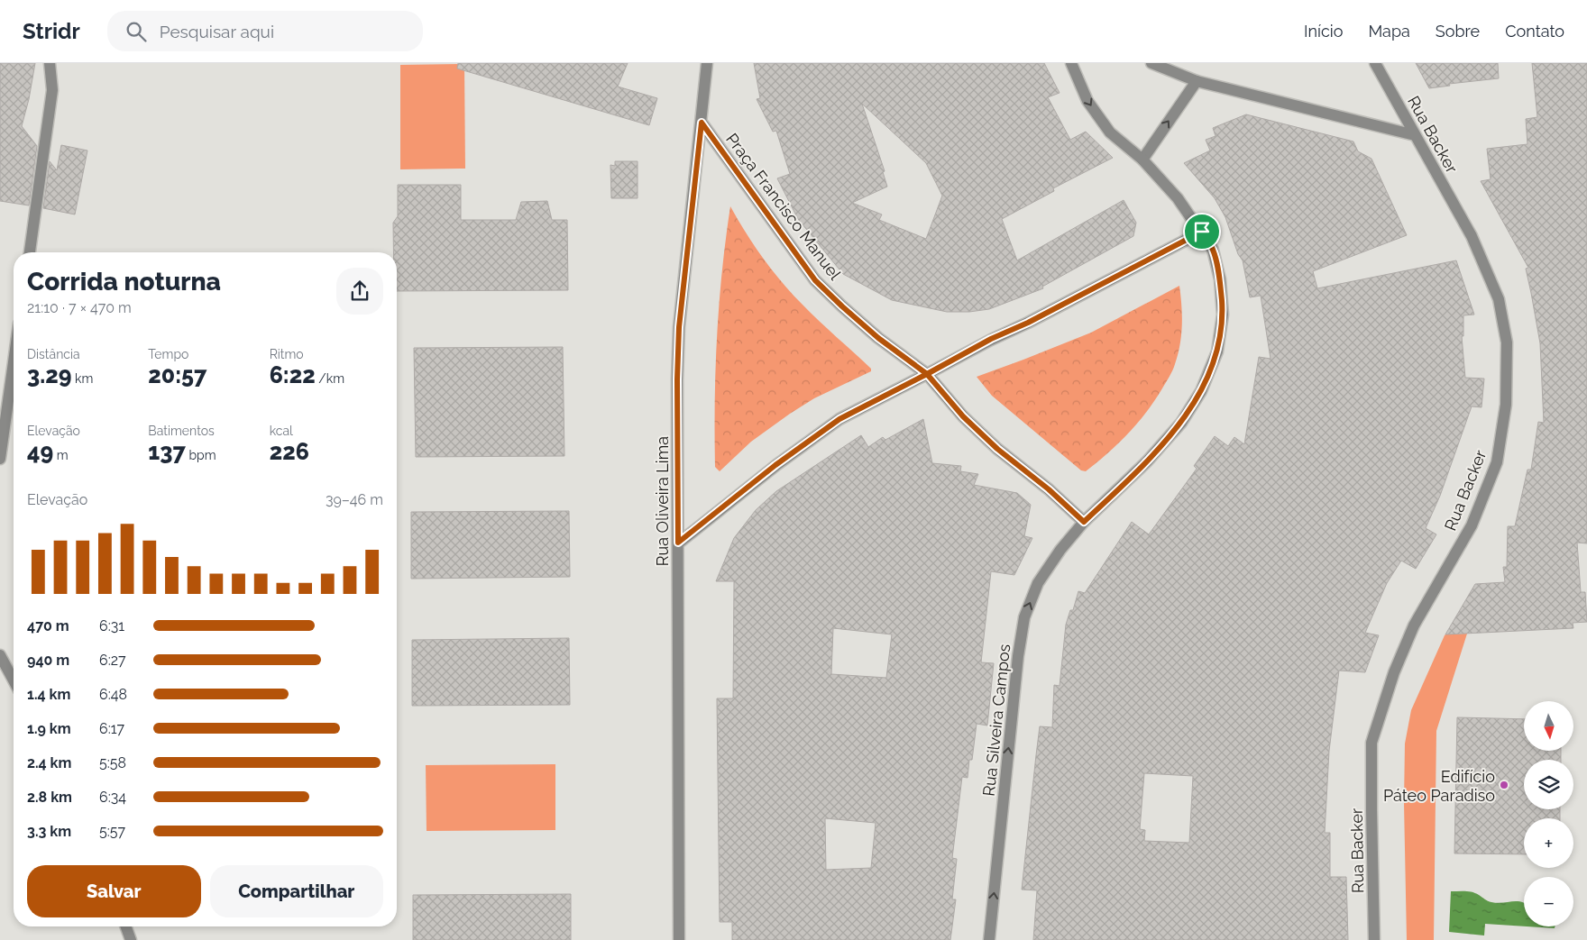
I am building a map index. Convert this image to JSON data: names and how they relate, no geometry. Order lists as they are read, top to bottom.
{
  "streets": {
    "street": [
      "Rua Backer",
      "Praça Francisco Manuel",
      "Rua Oliveira Lima",
      "Rua Silveira Campos"
    ]
  },
  "crossings": [
    ["Praça Francisco Manuel", "Rua Oliveira Lima"],
    ["Praça Francisco Manuel", "Rua Silveira Campos"]
  ],
  "one_way": ["Rua Silveira Campos"],
  "places": ["Edifício Páteo Paradiso"],
  "north": "bottom",
  "page": {
    "header": "Stridr",
    "search": "Pesquisar aqui",
    "nav": [
      "Início",
      "Mapa",
      "Sobre",
      "Contato"
    ],
    "heading": ["Corrida noturna", "21:10 · 7 × 470 m"],
    "stats": [
      ["Distância", "3.29 km"],
      ["Tempo", "20:57"],
      ["Ritmo", "6:22 /km"],
      ["Elevação", "49 m"],
      ["Batimentos", "137 bpm"],
      ["kcal", "226"]
    ],
    "chart": ["Elevação", "39–46 m"],
    "list": [
      {
        "name": "470 m",
        "note": "6:31"
      },
      {
        "name": "940 m",
        "note": "6:27"
      },
      {
        "name": "1.4 km",
        "note": "6:48"
      },
      {
        "name": "1.9 km",
        "note": "6:17"
      },
      {
        "name": "2.4 km",
        "note": "5:58"
      },
      {
        "name": "2.8 km",
        "note": "6:34"
      },
      {
        "name": "3.3 km",
        "note": "5:57"
      }
    ],
    "map_buttons": ["+", "−"],
    "buttons": ["Salvar", "Compartilhar"]
  }
}
